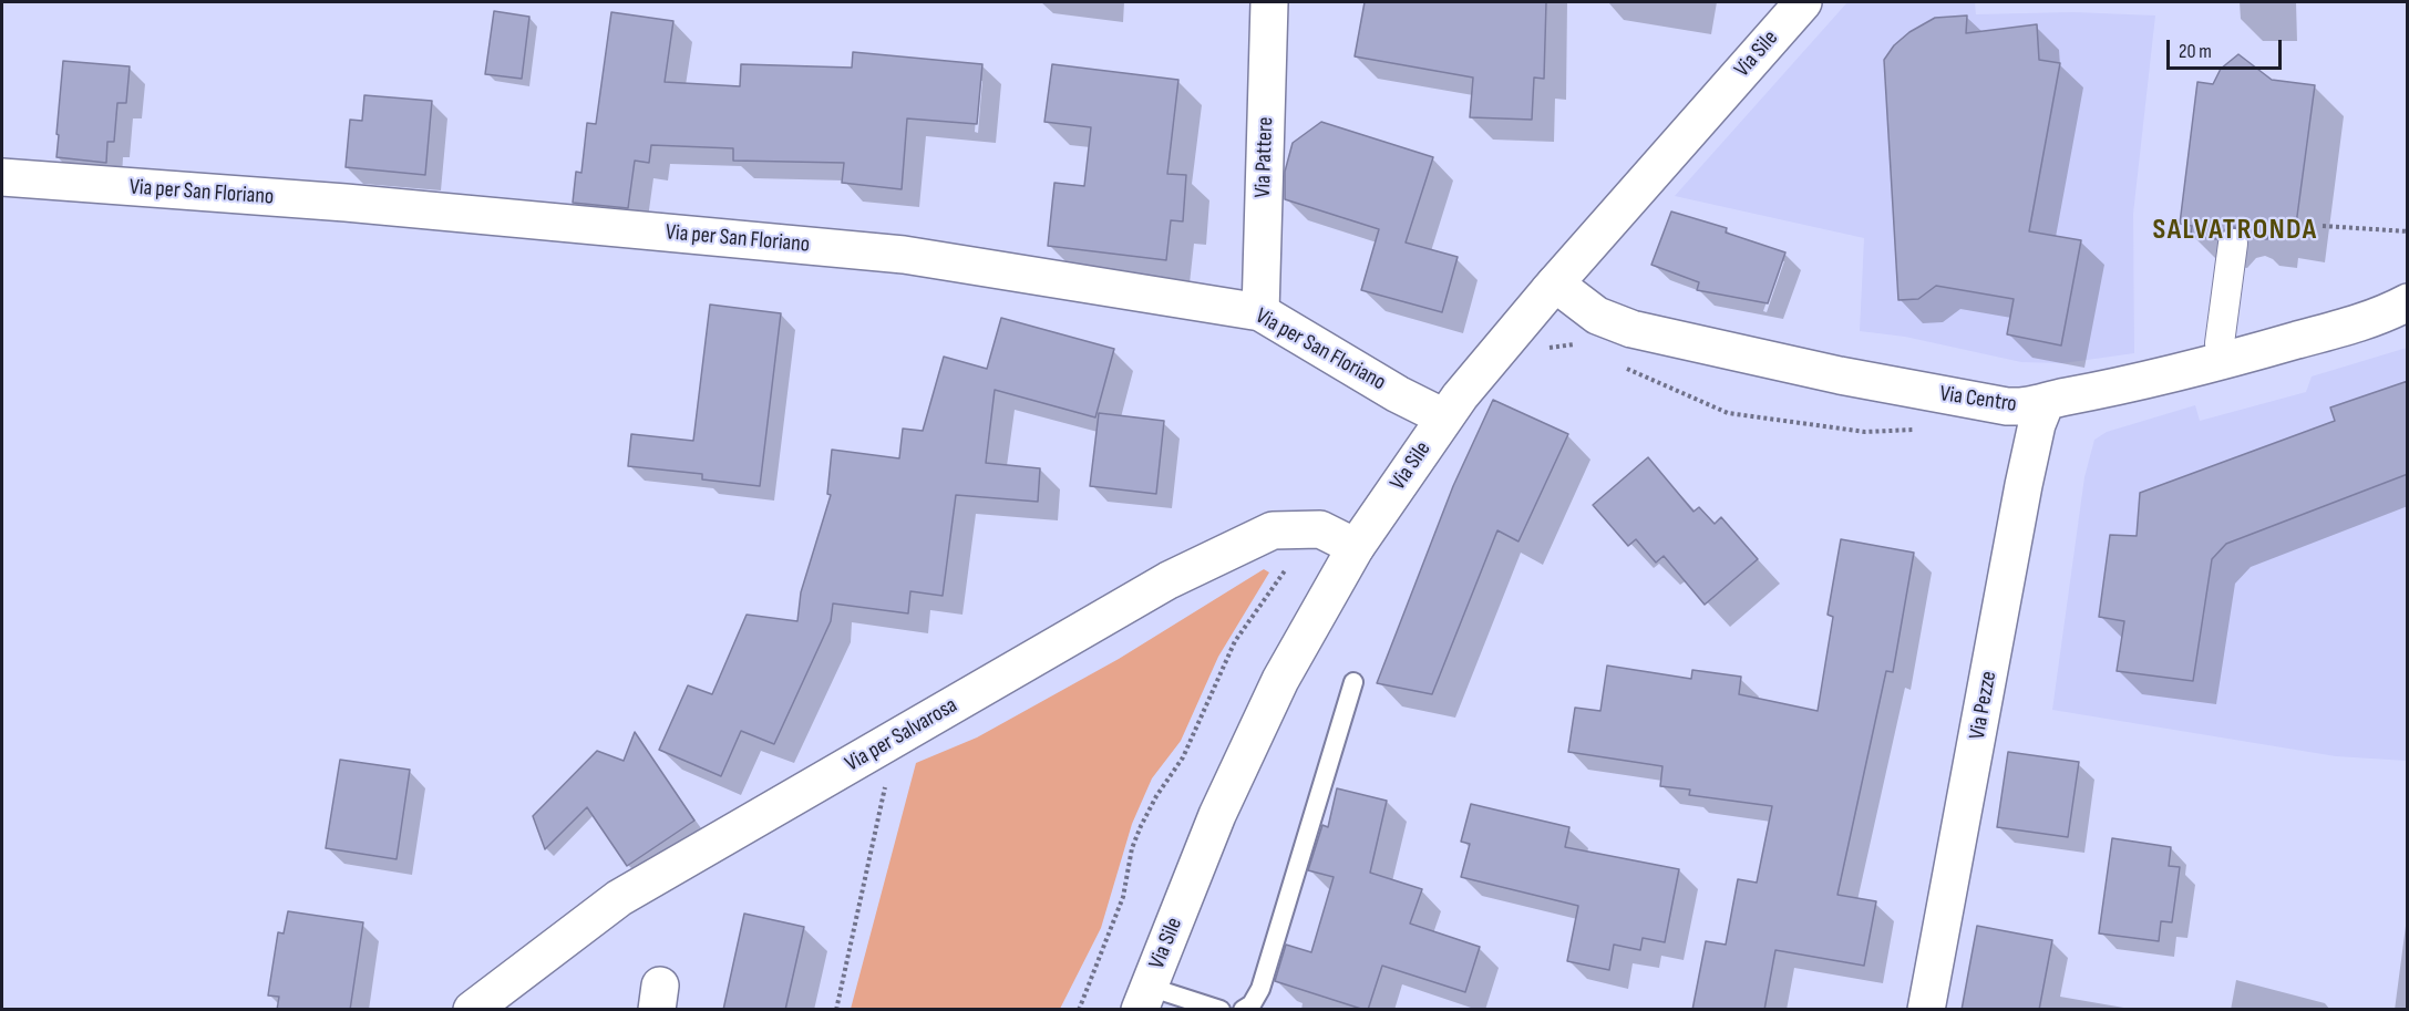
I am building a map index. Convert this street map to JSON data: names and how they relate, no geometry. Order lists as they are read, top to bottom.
{
  "streets": {
    "street": [
      "Via Sile",
      "Via Pattere",
      "Via per San Floriano",
      "Via Centro",
      "Via Pezze",
      "Via per Salvarosa"
    ]
  },
  "crossings": [
    ["Via Sile", "Via per San Floriano"],
    ["Via Sile", "Via Centro"],
    ["Via Sile", "Via per Salvarosa"],
    ["Via Pattere", "Via per San Floriano"],
    ["Via Centro", "Via Pezze"]
  ],
  "districts": ["SALVATRONDA"],
  "scale_bar": "20 m"
}
